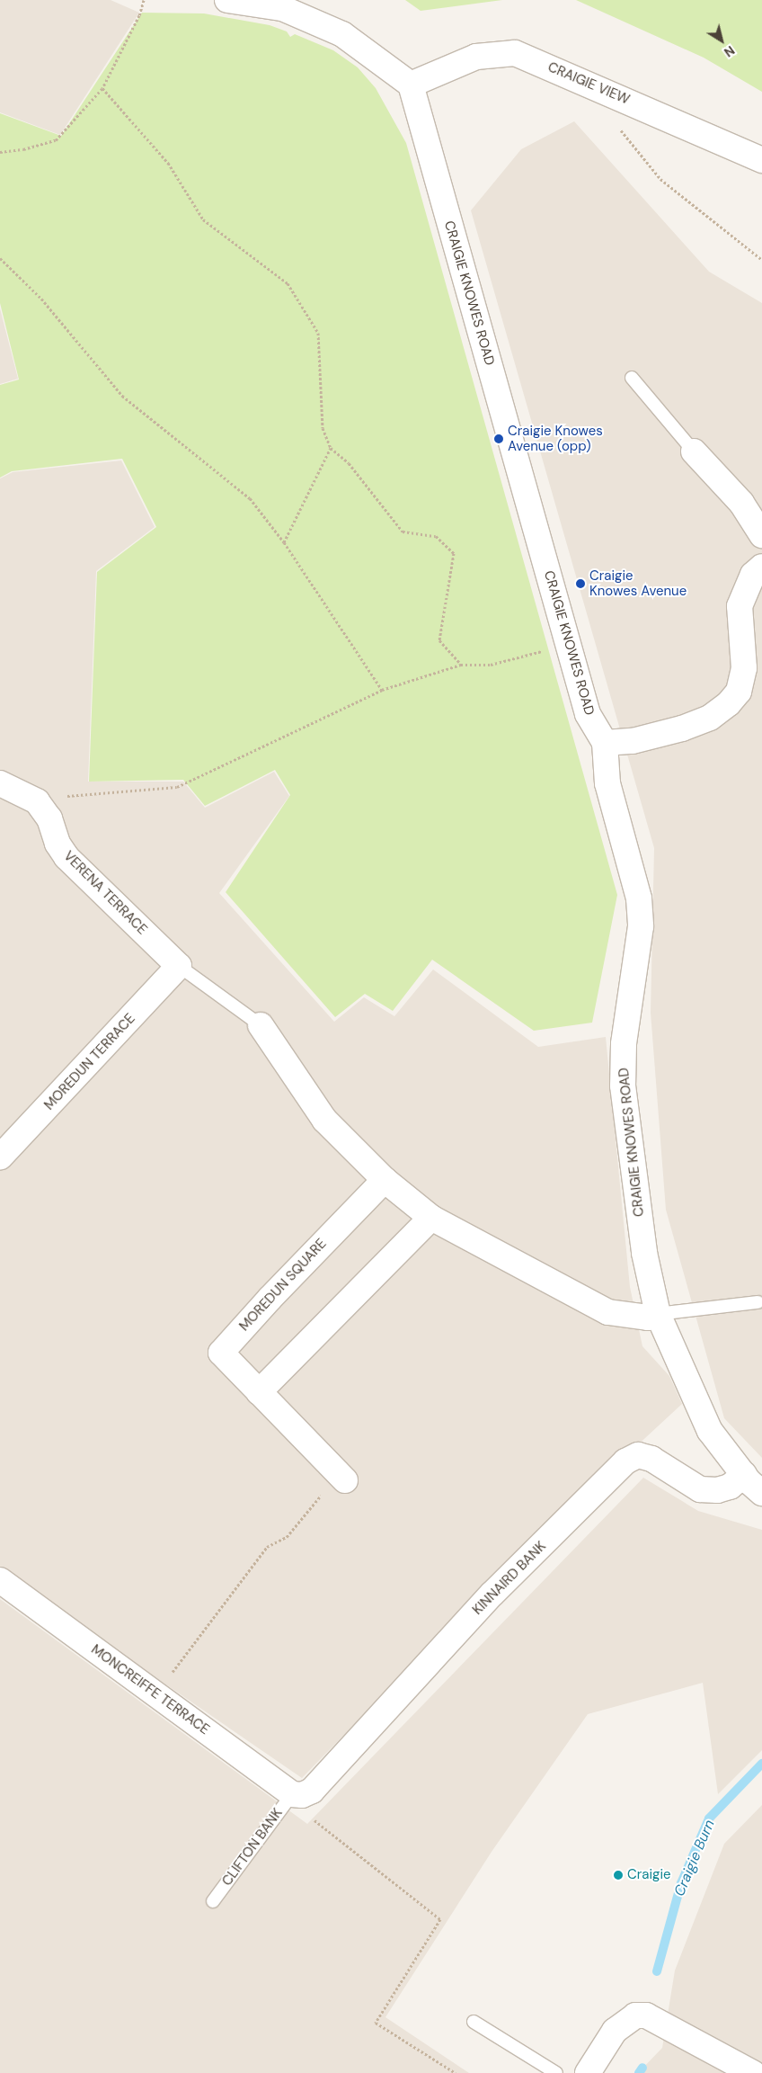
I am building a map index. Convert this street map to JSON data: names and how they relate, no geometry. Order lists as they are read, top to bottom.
{
  "streets": {
    "street": [
      "CRAIGIE VIEW",
      "CRAIGIE KNOWES ROAD",
      "VERENA TERRACE",
      "MOREDUN TERRACE",
      "MOREDUN SQUARE",
      "KINNAIRD BANK",
      "MONCREIFFE TERRACE"
    ],
    "lane": ["CLIFTON BANK"]
  },
  "crossings": [
    ["CRAIGIE VIEW", "CRAIGIE KNOWES ROAD"],
    ["CRAIGIE KNOWES ROAD", "KINNAIRD BANK"],
    ["VERENA TERRACE", "MOREDUN TERRACE"],
    ["KINNAIRD BANK", "MONCREIFFE TERRACE"],
    ["KINNAIRD BANK", "CLIFTON BANK"],
    ["MONCREIFFE TERRACE", "CLIFTON BANK"]
  ],
  "water": ["Craigie Burn"],
  "places": ["Craigie Knowes Avenue (opp)", "Craigie Knowes Avenue", "Craigie"],
  "north": "bottom right"
}
